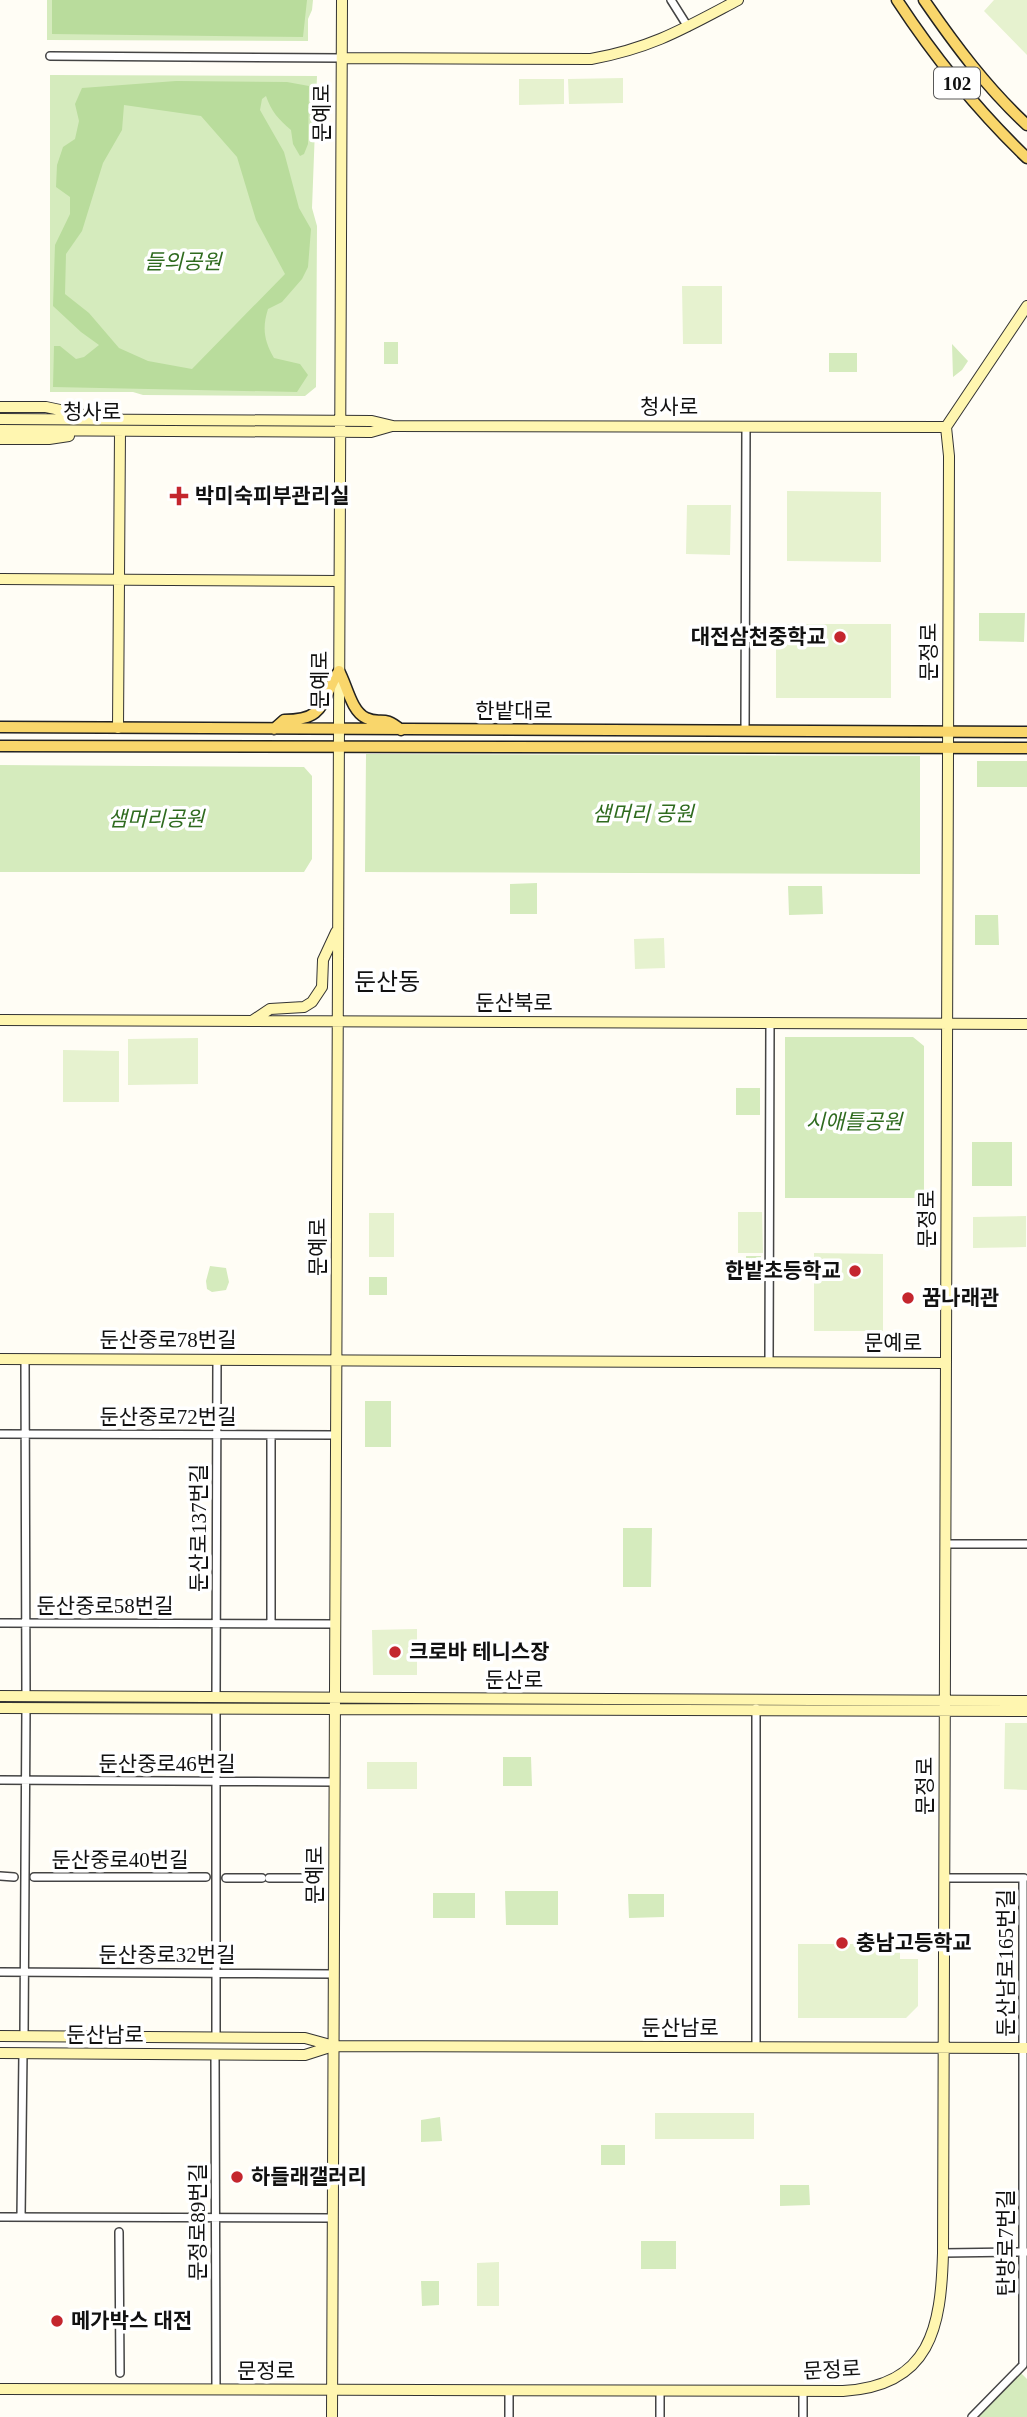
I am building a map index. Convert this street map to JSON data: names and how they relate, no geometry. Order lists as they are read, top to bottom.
{
  "streets": {
    "main road": [
      "102",
      "문예로",
      "청사로",
      "문정로",
      "한밭대로",
      "둔산북로",
      "둔산중로78번길",
      "둔산로",
      "둔산남로"
    ],
    "street": [
      "둔산중로72번길",
      "둔산로137번길",
      "둔산중로58번길",
      "둔산중로46번길",
      "둔산중로40번길",
      "둔산중로32번길",
      "둔산남로165번길",
      "문정로89번길",
      "탄방로7번길"
    ]
  },
  "crossings": [
    ["문예로", "청사로"],
    ["문예로", "문정로"],
    ["문예로", "한밭대로"],
    ["문예로", "둔산북로"],
    ["문예로", "둔산중로78번길"],
    ["문예로", "둔산중로72번길"],
    ["문예로", "둔산중로58번길"],
    ["문예로", "둔산로"],
    ["문예로", "둔산중로46번길"],
    ["문예로", "둔산중로32번길"],
    ["문예로", "둔산남로"],
    ["청사로", "문정로"],
    ["문정로", "한밭대로"],
    ["문정로", "둔산북로"],
    ["문정로", "둔산로"],
    ["문정로", "둔산남로"],
    ["문정로", "문정로89번길"],
    ["둔산중로78번길", "둔산로137번길"],
    ["둔산중로72번길", "둔산로137번길"],
    ["둔산로137번길", "둔산중로58번길"],
    ["둔산로137번길", "둔산로"],
    ["둔산로137번길", "둔산중로46번길"],
    ["둔산로137번길", "둔산중로32번길"],
    ["둔산로137번길", "둔산남로"],
    ["둔산남로165번길", "둔산남로"],
    ["둔산남로165번길", "탄방로7번길"],
    ["둔산남로", "문정로89번길"],
    ["둔산남로", "탄방로7번길"]
  ],
  "districts": ["둔산동"],
  "parks": [
    "들의공원",
    "샘머리 공원",
    "샘머리공원",
    "시애틀공원"
  ],
  "places": {
    "health": ["박미숙피부관리실"],
    "other": [
      "대전삼천중학교",
      "한밭초등학교",
      "꿈나래관",
      "크로바 테니스장",
      "충남고등학교",
      "하들래갤러리",
      "메가박스 대전"
    ]
  }
}
